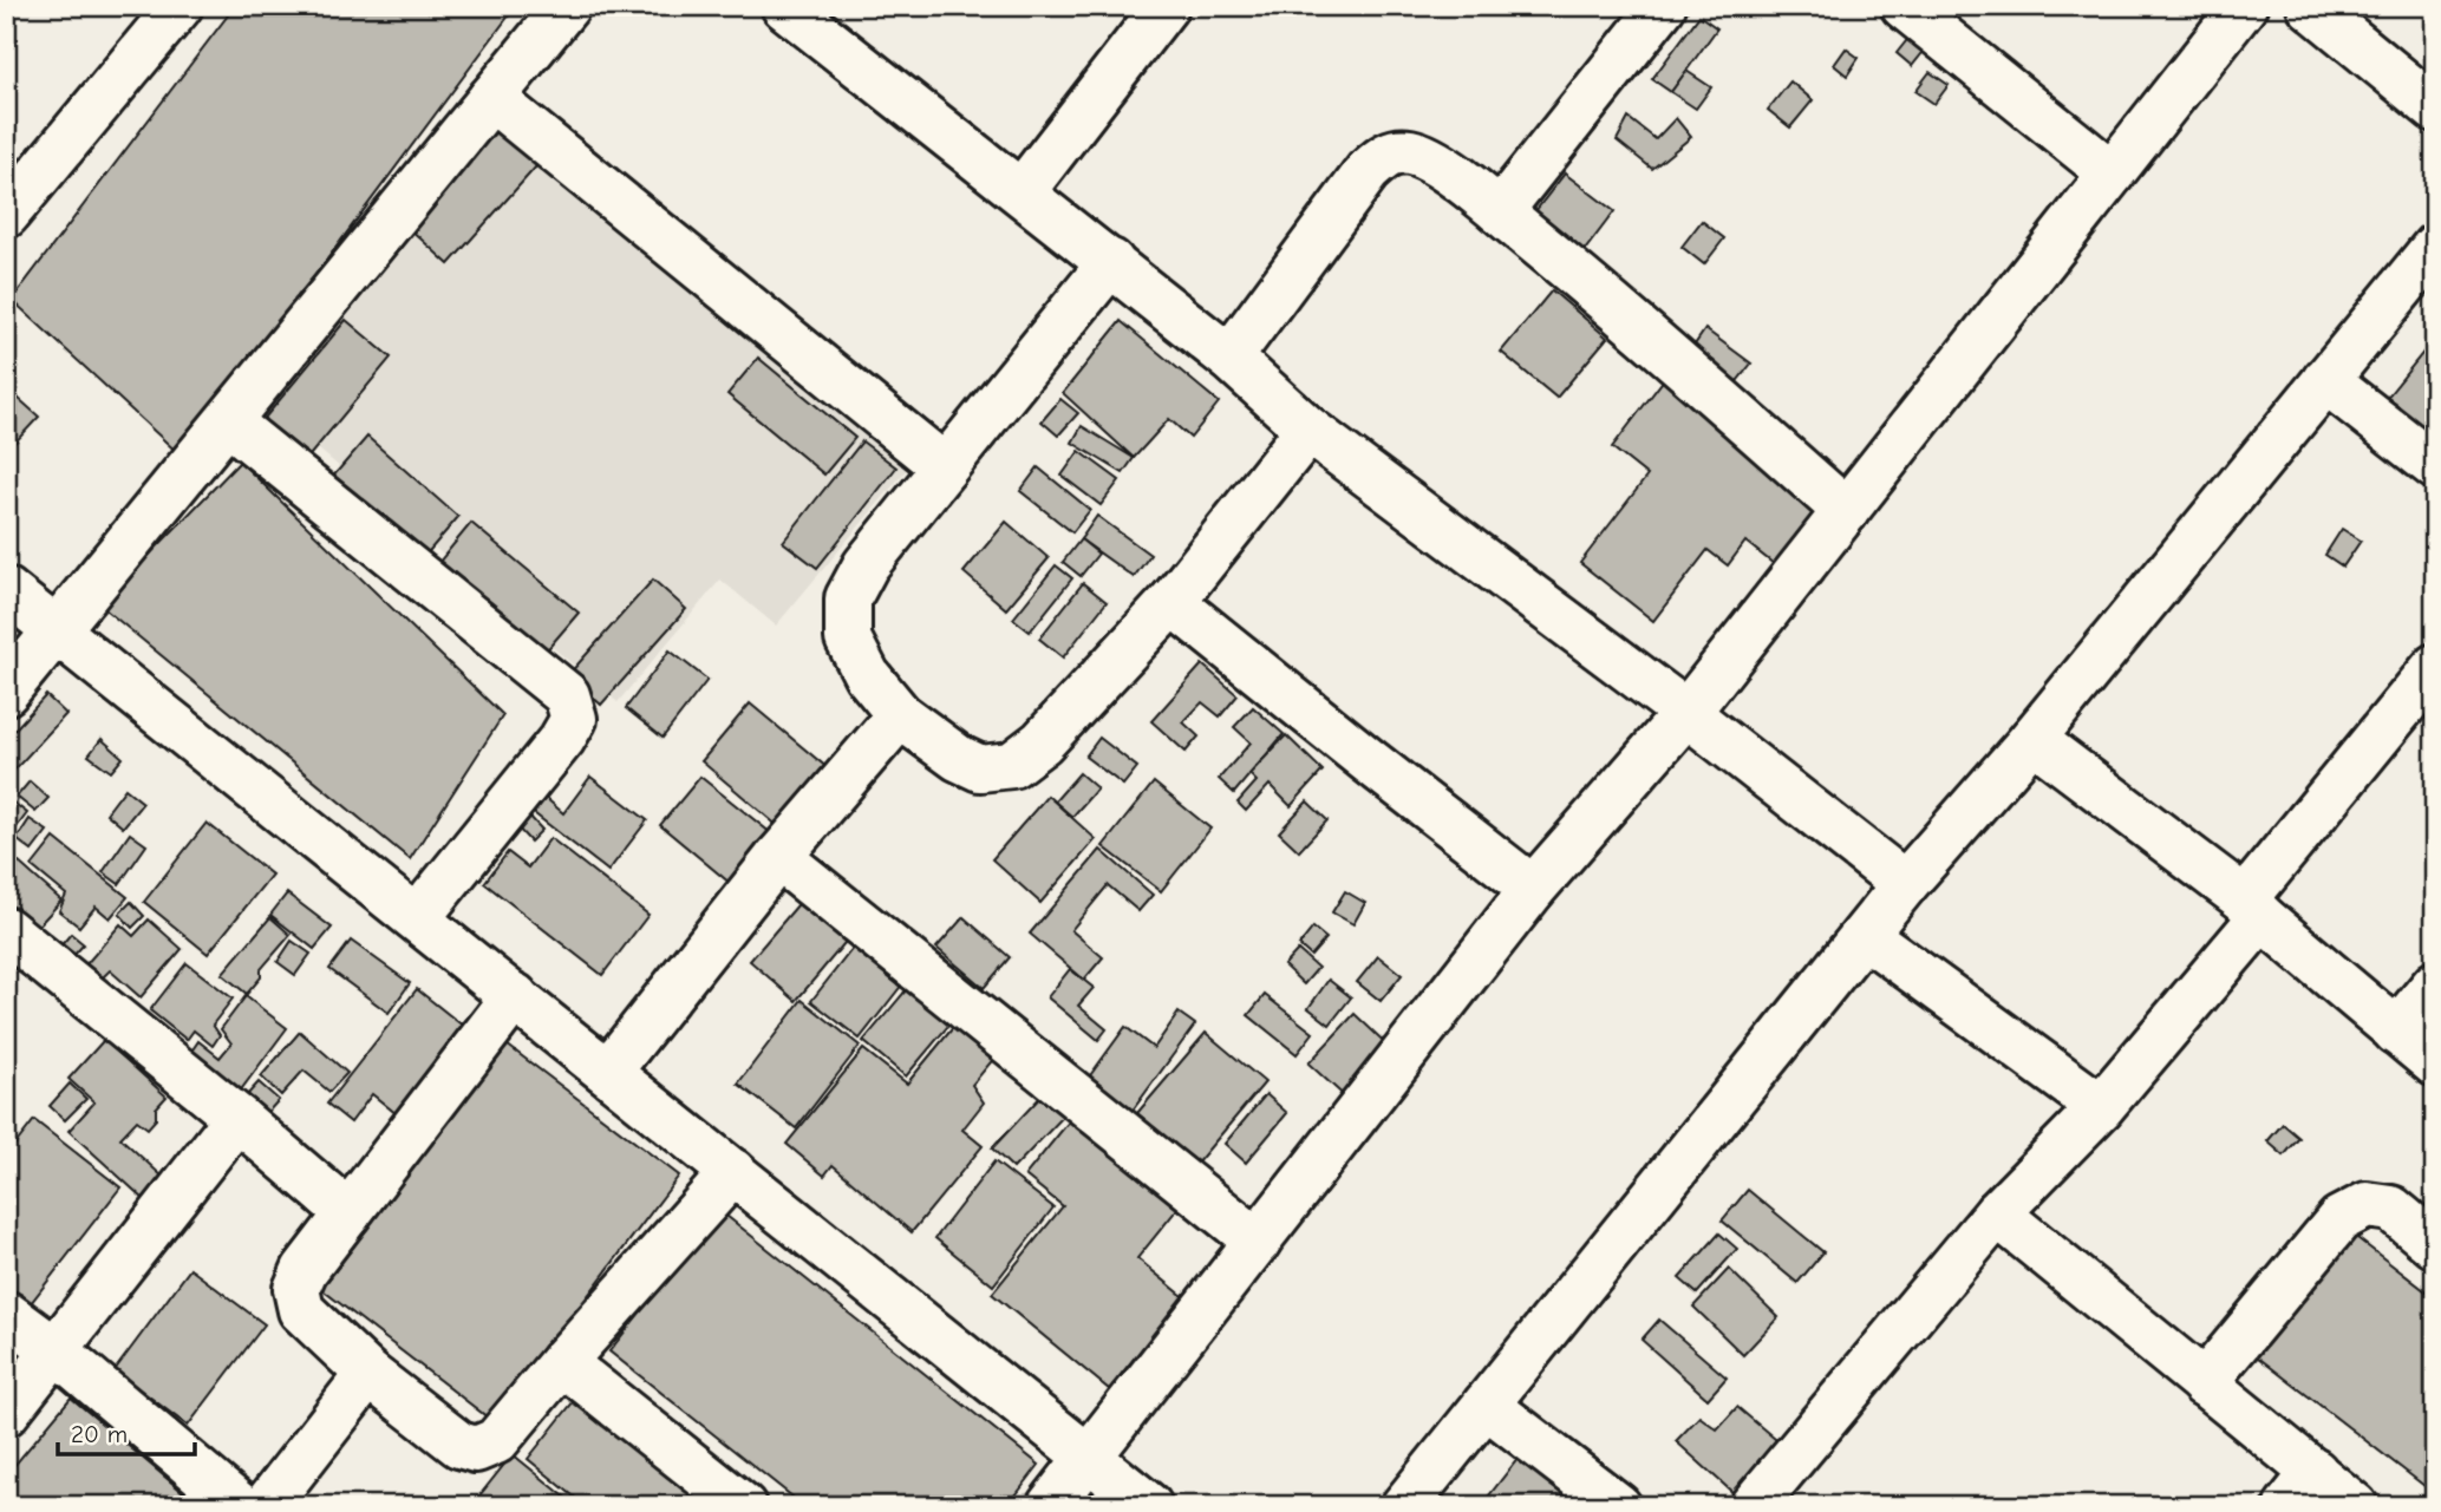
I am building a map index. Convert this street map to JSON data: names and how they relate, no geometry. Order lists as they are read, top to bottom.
{
  "scale_bar": "20 m"
}
